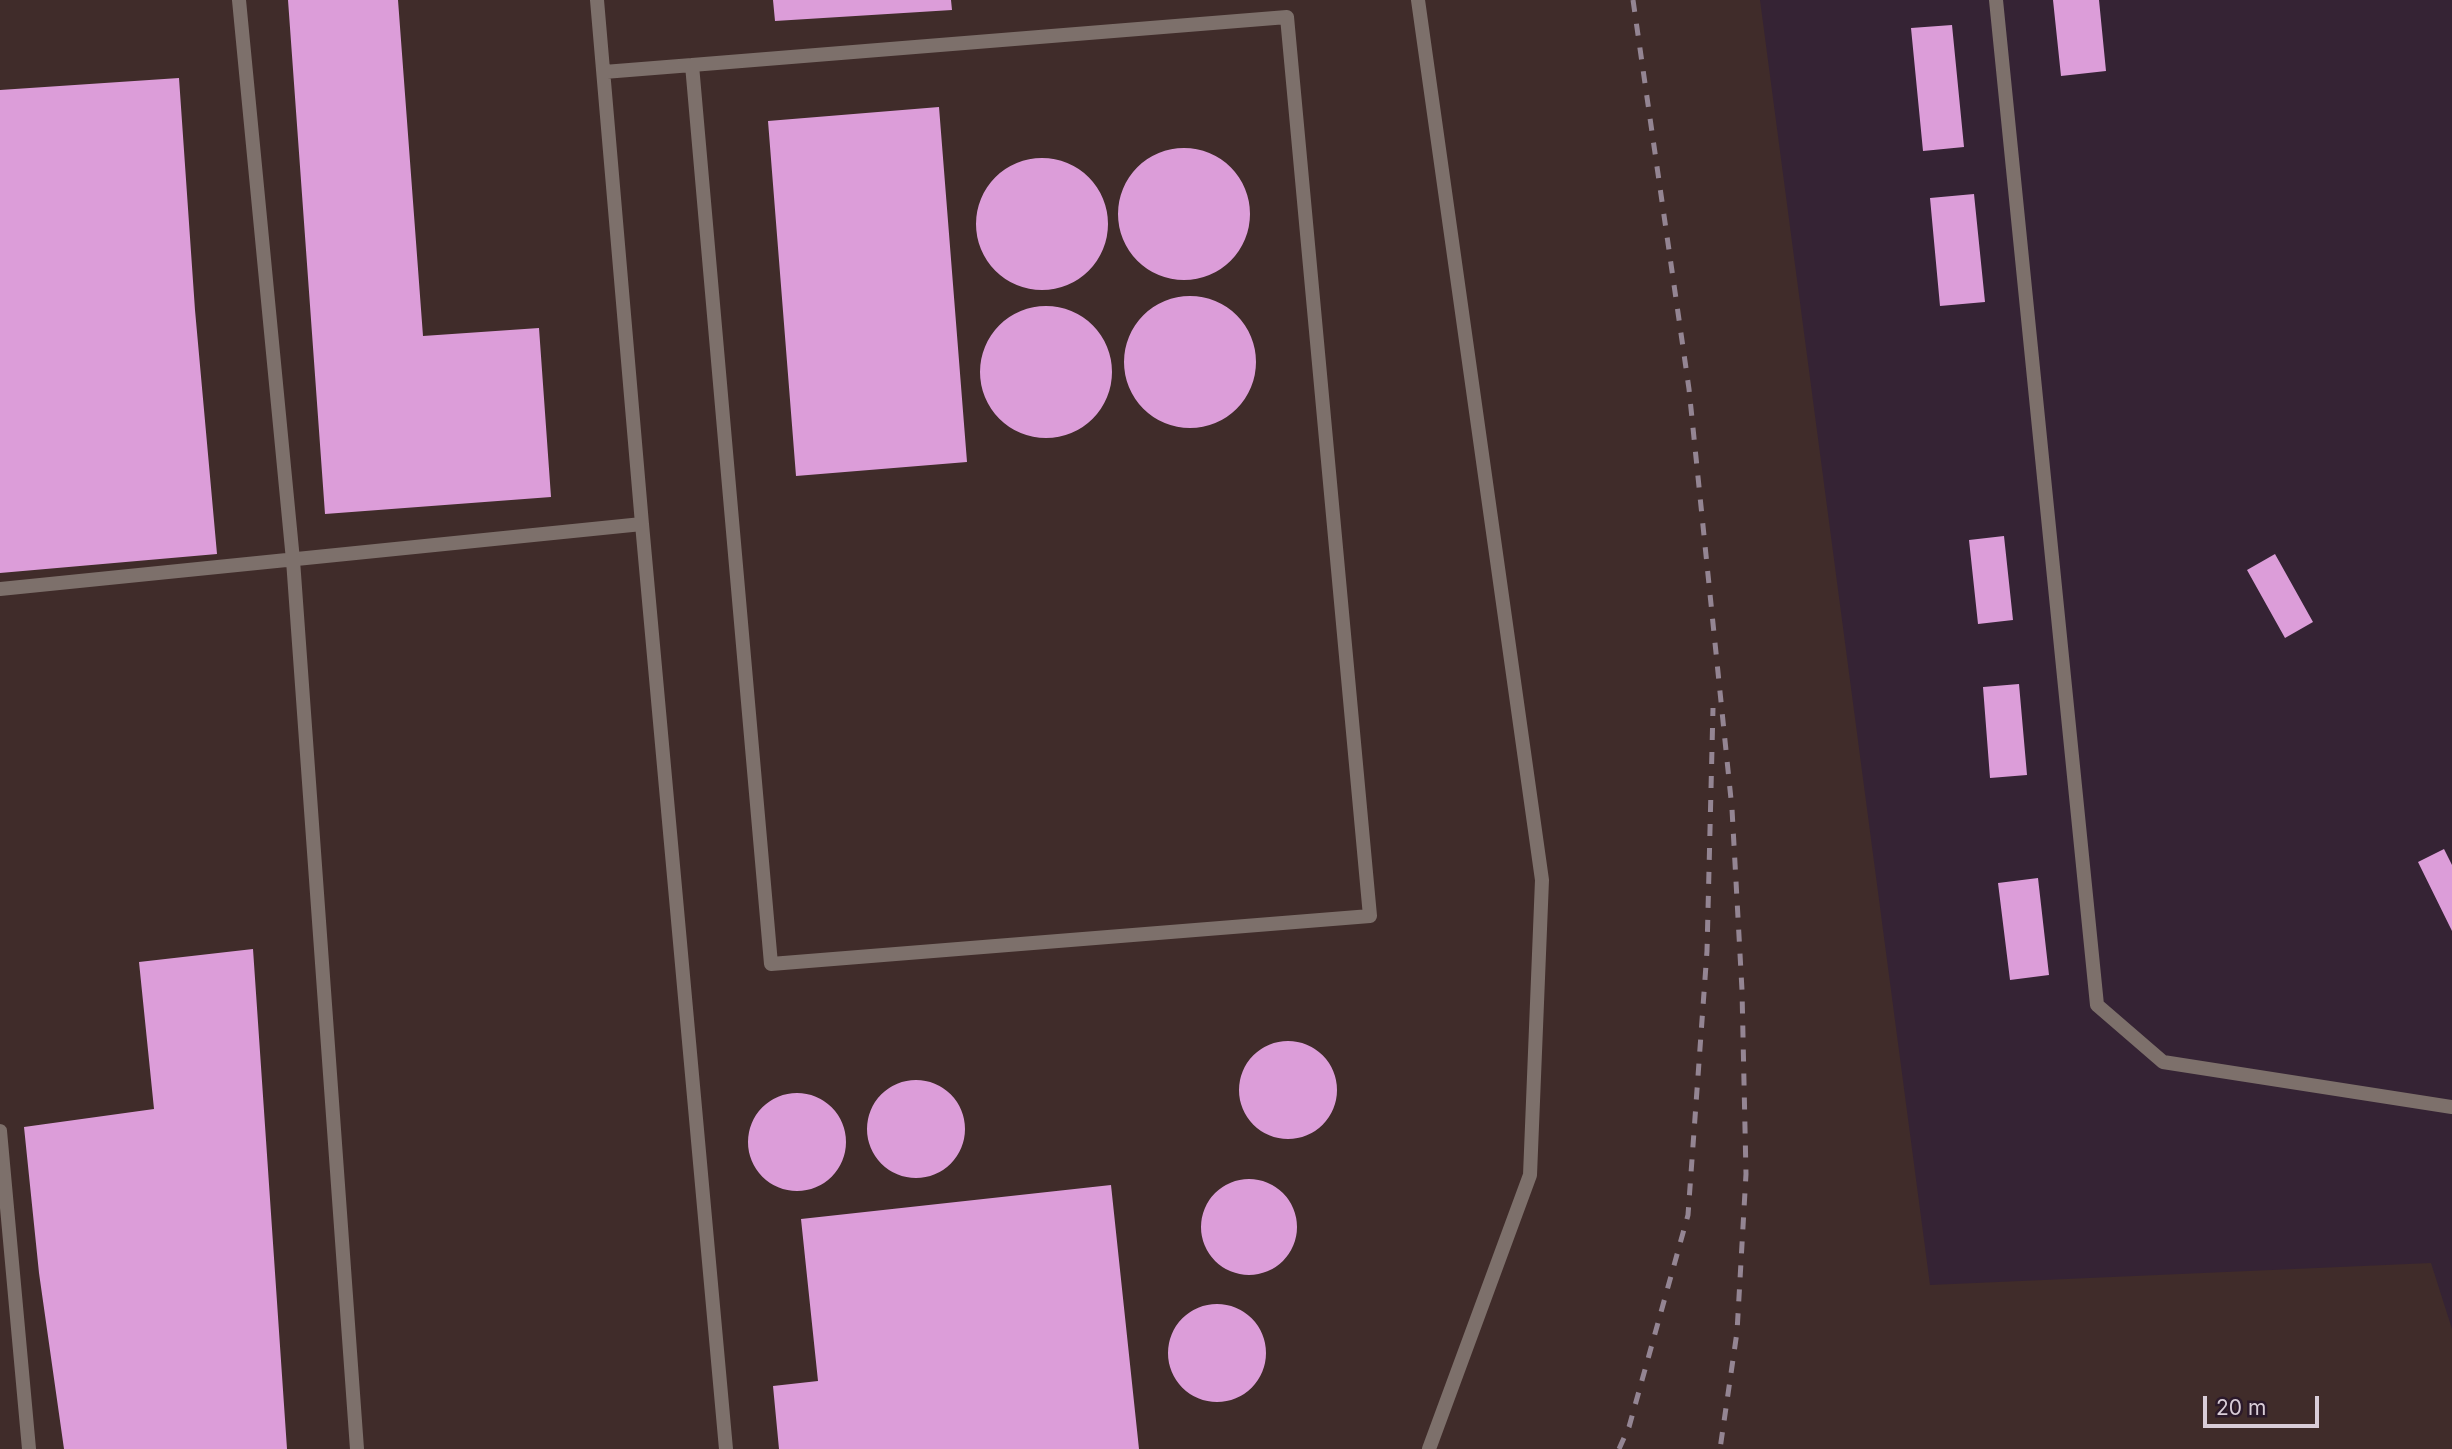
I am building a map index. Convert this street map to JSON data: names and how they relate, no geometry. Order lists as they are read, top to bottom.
{
  "scale_bar": "20 m"
}
